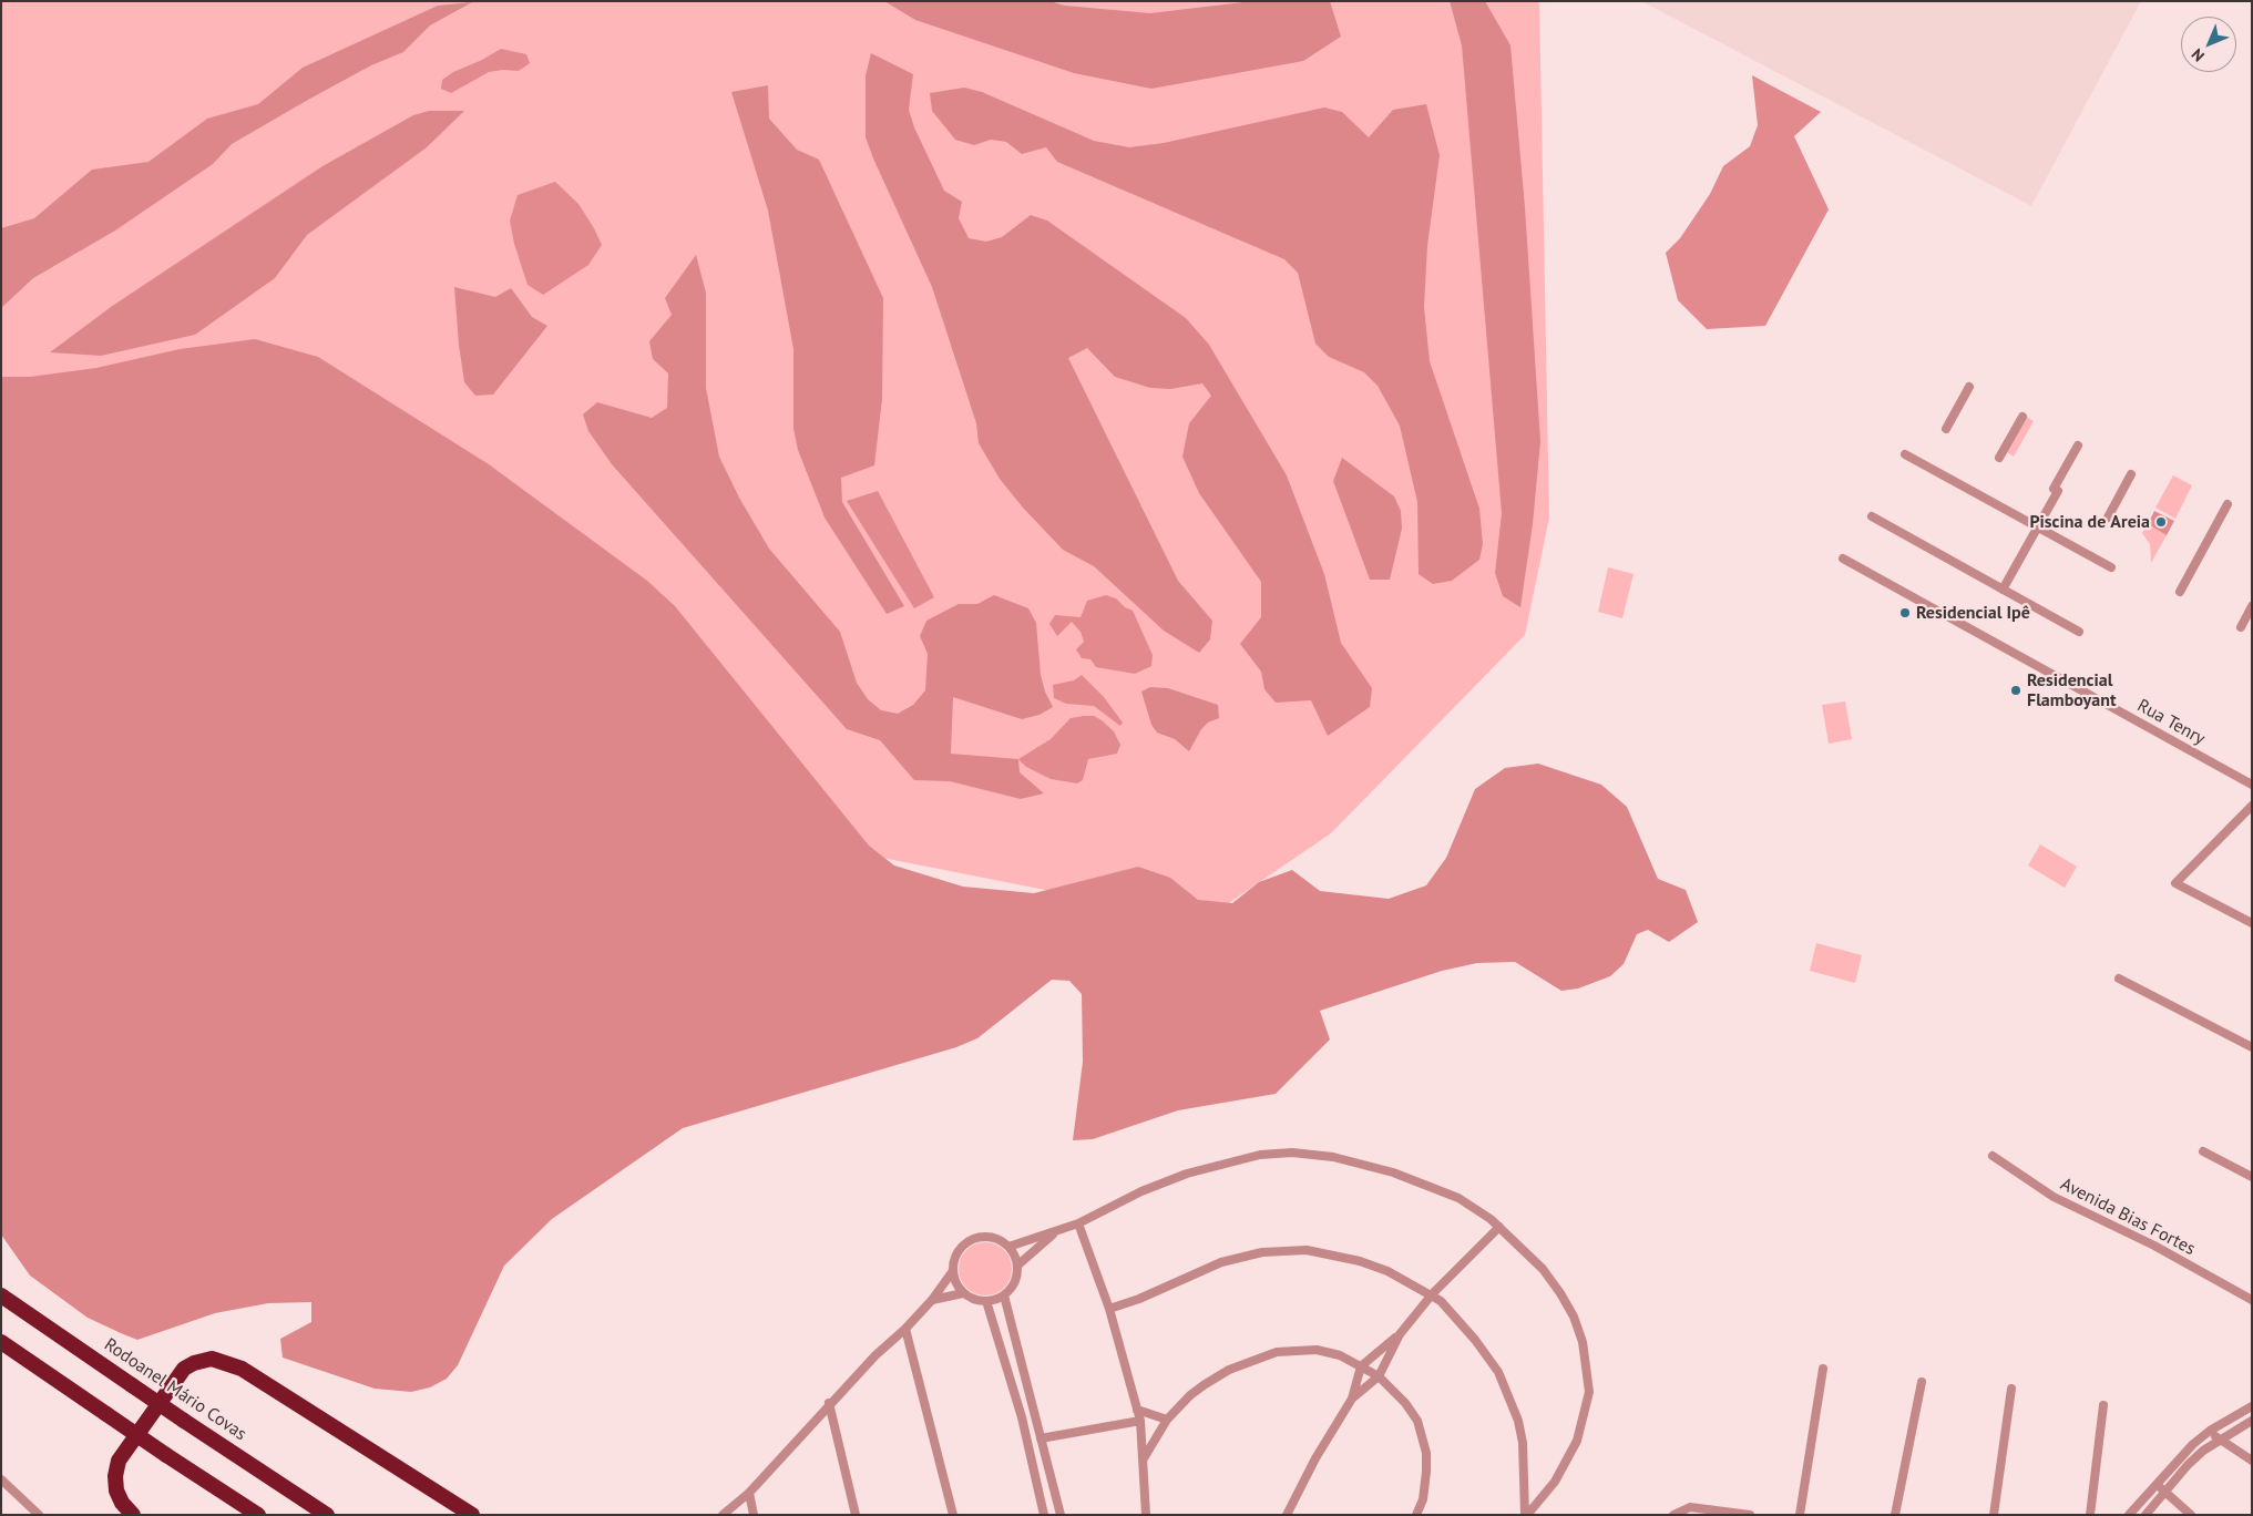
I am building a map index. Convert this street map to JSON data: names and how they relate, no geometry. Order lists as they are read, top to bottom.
{
  "streets": {
    "highway": ["Rodoanel Mário Covas"],
    "street": ["Rua Tenry", "Avenida Bias Fortes"]
  },
  "places": ["Piscina de Areia", "Residencial Ipê", "Residencial Flamboyant"],
  "north": "bottom left"
}
